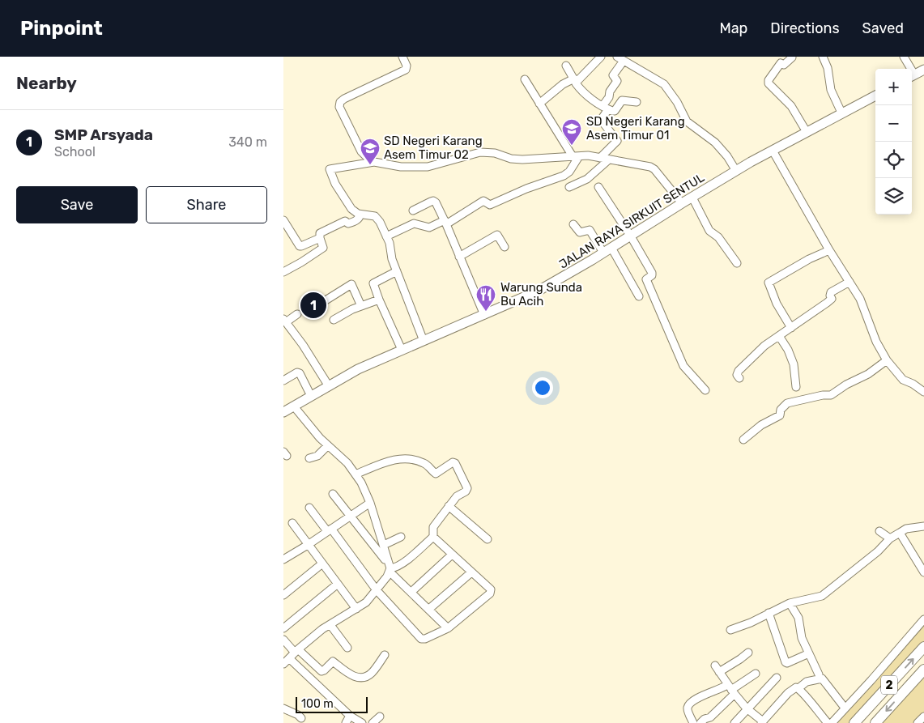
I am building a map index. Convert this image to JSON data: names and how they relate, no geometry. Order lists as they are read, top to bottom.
{
  "streets": {
    "highway": ["2"],
    "main road": ["JALAN RAYA SIRKUIT SENTUL"]
  },
  "places": {
    "school or university": ["SD Negeri Karang Asem Timur 01", "SD Negeri Karang Asem Timur 02"],
    "restaurant": ["Warung Sunda Bu Acih"]
  },
  "scale_bar": "100 m",
  "page": {
    "header": "Pinpoint",
    "nav": ["Map", "Directions", "Saved"],
    "heading": "Nearby",
    "map_buttons": ["+", "−"],
    "list": [
      {
        "mark": "1",
        "name": "SMP Arsyada",
        "note": "School",
        "value": "340 m"
      }
    ],
    "buttons": ["Save", "Share"],
    "pins": "1",
    "scale": "100 m"
  }
}
